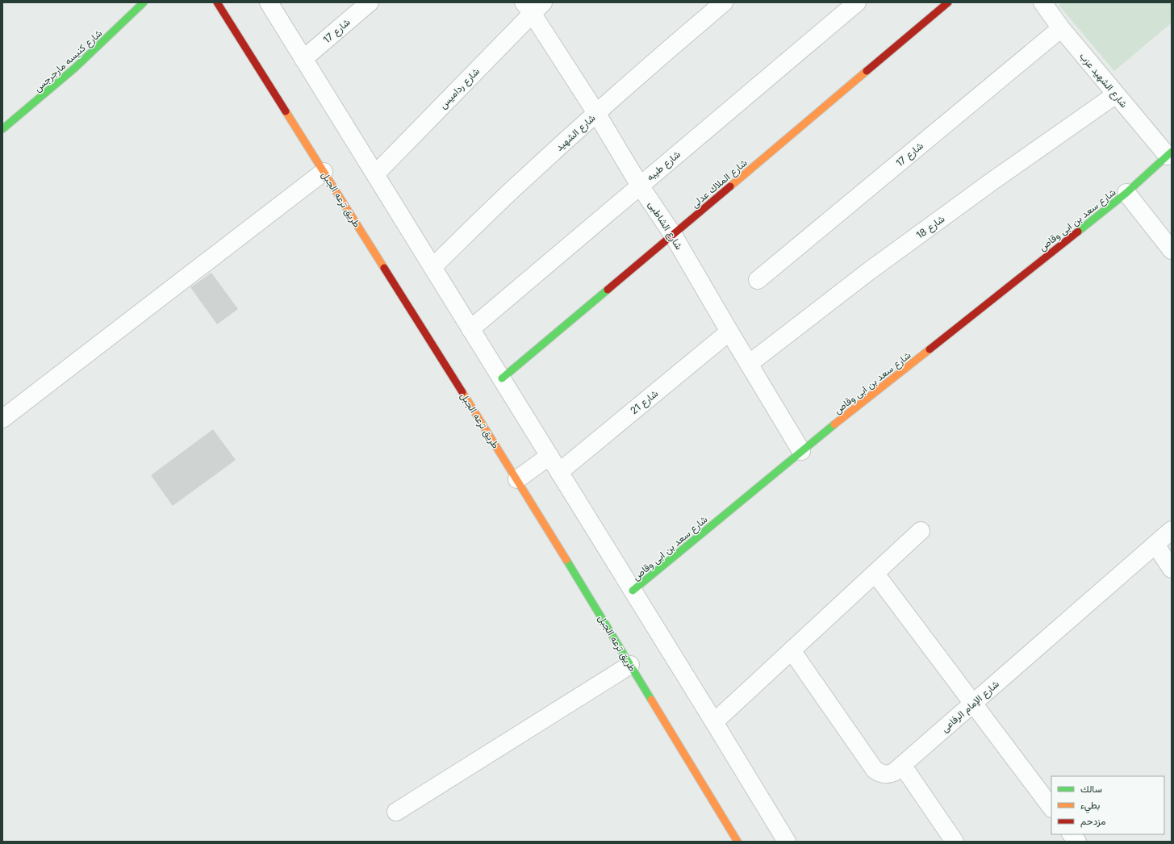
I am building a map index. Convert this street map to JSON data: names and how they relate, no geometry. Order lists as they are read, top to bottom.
{
  "streets": {
    "street": [
      "شارع 17",
      "شارع كنيسه مارجرجس",
      "شارع الشهيد عزب",
      "شارع رداميس",
      "شارع الشهيد",
      "شارع طيبه",
      "شارع الملاك عدلى",
      "طريق ترعه الجبل",
      "شارع سعد بن ابى وقاص",
      "شارع الشاطبى",
      "شارع 18",
      "شارع 21",
      "شارع الإمام الرفاعى"
    ]
  },
  "crossings": [
    ["شارع 17", "شارع الشهيد عزب"],
    ["شارع الشهيد عزب", "شارع سعد بن ابى وقاص"],
    ["شارع الشهيد عزب", "شارع 18"],
    ["شارع رداميس", "شارع الشاطبى"],
    ["شارع الشهيد", "شارع الشاطبى"],
    ["شارع طيبه", "شارع الشاطبى"],
    ["شارع الملاك عدلى", "شارع الشاطبى"],
    ["شارع سعد بن ابى وقاص", "شارع الشاطبى"],
    ["شارع الشاطبى", "شارع 18"],
    ["شارع الشاطبى", "شارع 21"]
  ],
  "legend": ["سالك", "بطيء", "مزدحم"]
}
